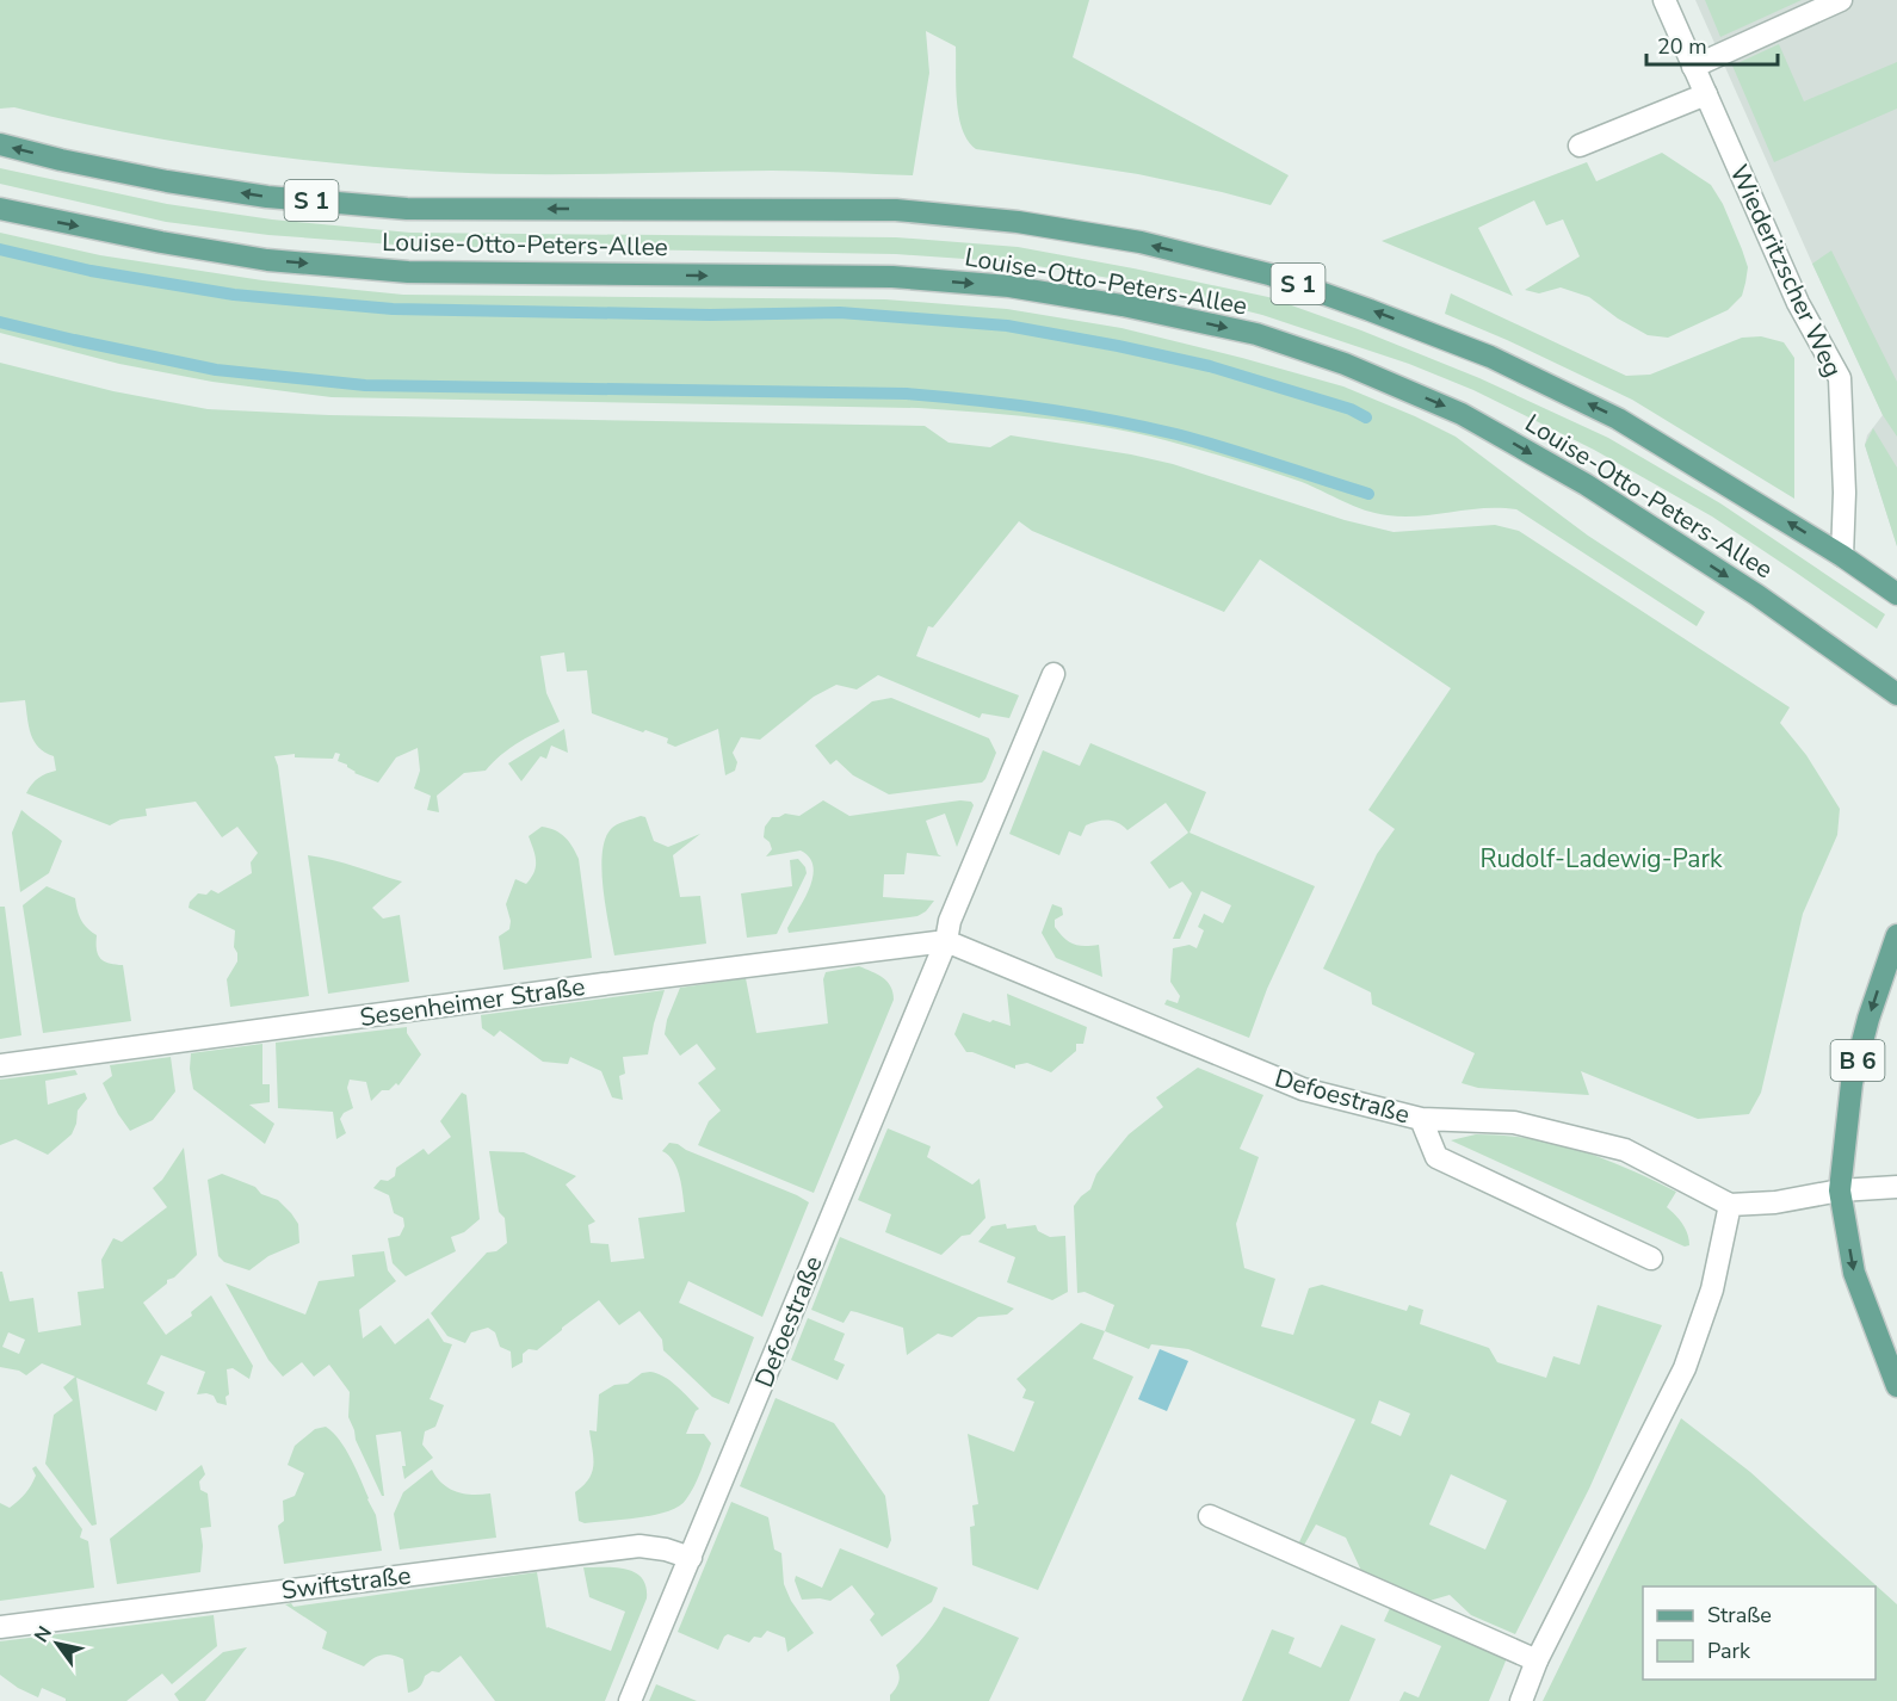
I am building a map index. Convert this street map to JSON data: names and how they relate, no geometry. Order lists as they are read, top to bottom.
{
  "streets": {
    "main road": ["S 1", "Louise-Otto-Peters-Allee", "B 6"],
    "street": [
      "Wiederitzscher Weg",
      "Sesenheimer Straße",
      "Defoestraße",
      "Swiftstraße"
    ]
  },
  "crossings": [
    ["Louise-Otto-Peters-Allee", "Wiederitzscher Weg"],
    ["Sesenheimer Straße", "Defoestraße"],
    ["Defoestraße", "Swiftstraße"]
  ],
  "parks": ["Rudolf-Ladewig-Park"],
  "legend": ["Straße", "Park"],
  "scale_bar": "20 m",
  "north": "top left"
}
